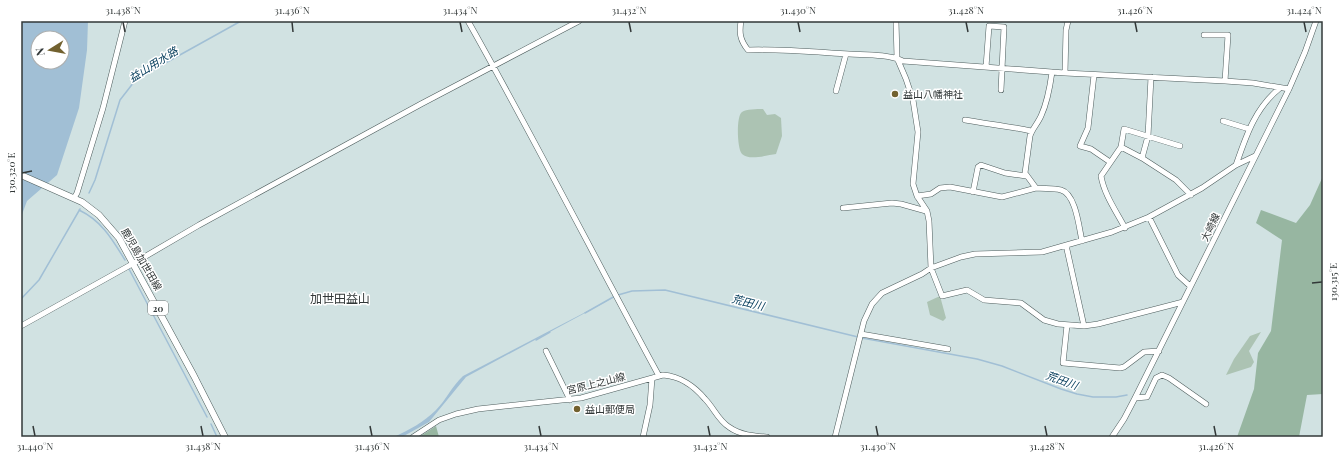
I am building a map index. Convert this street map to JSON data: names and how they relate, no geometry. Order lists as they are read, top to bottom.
{
  "streets": {
    "main road": ["鹿児島加世田線", "20"],
    "street": ["大崎線", "宮原上之山線"]
  },
  "districts": ["加世田益山"],
  "water": ["益山用水路", "荒田川"],
  "places": ["益山八幡神社", "益山郵便局"],
  "north": "left",
  "coordinates": [
    "31.438°N",
    "31.436°N",
    "31.434°N",
    "31.432°N",
    "31.430°N",
    "31.428°N",
    "31.426°N",
    "31.424°N",
    "130.320°E",
    "130.315°E",
    "31.440°N"
  ]
}
